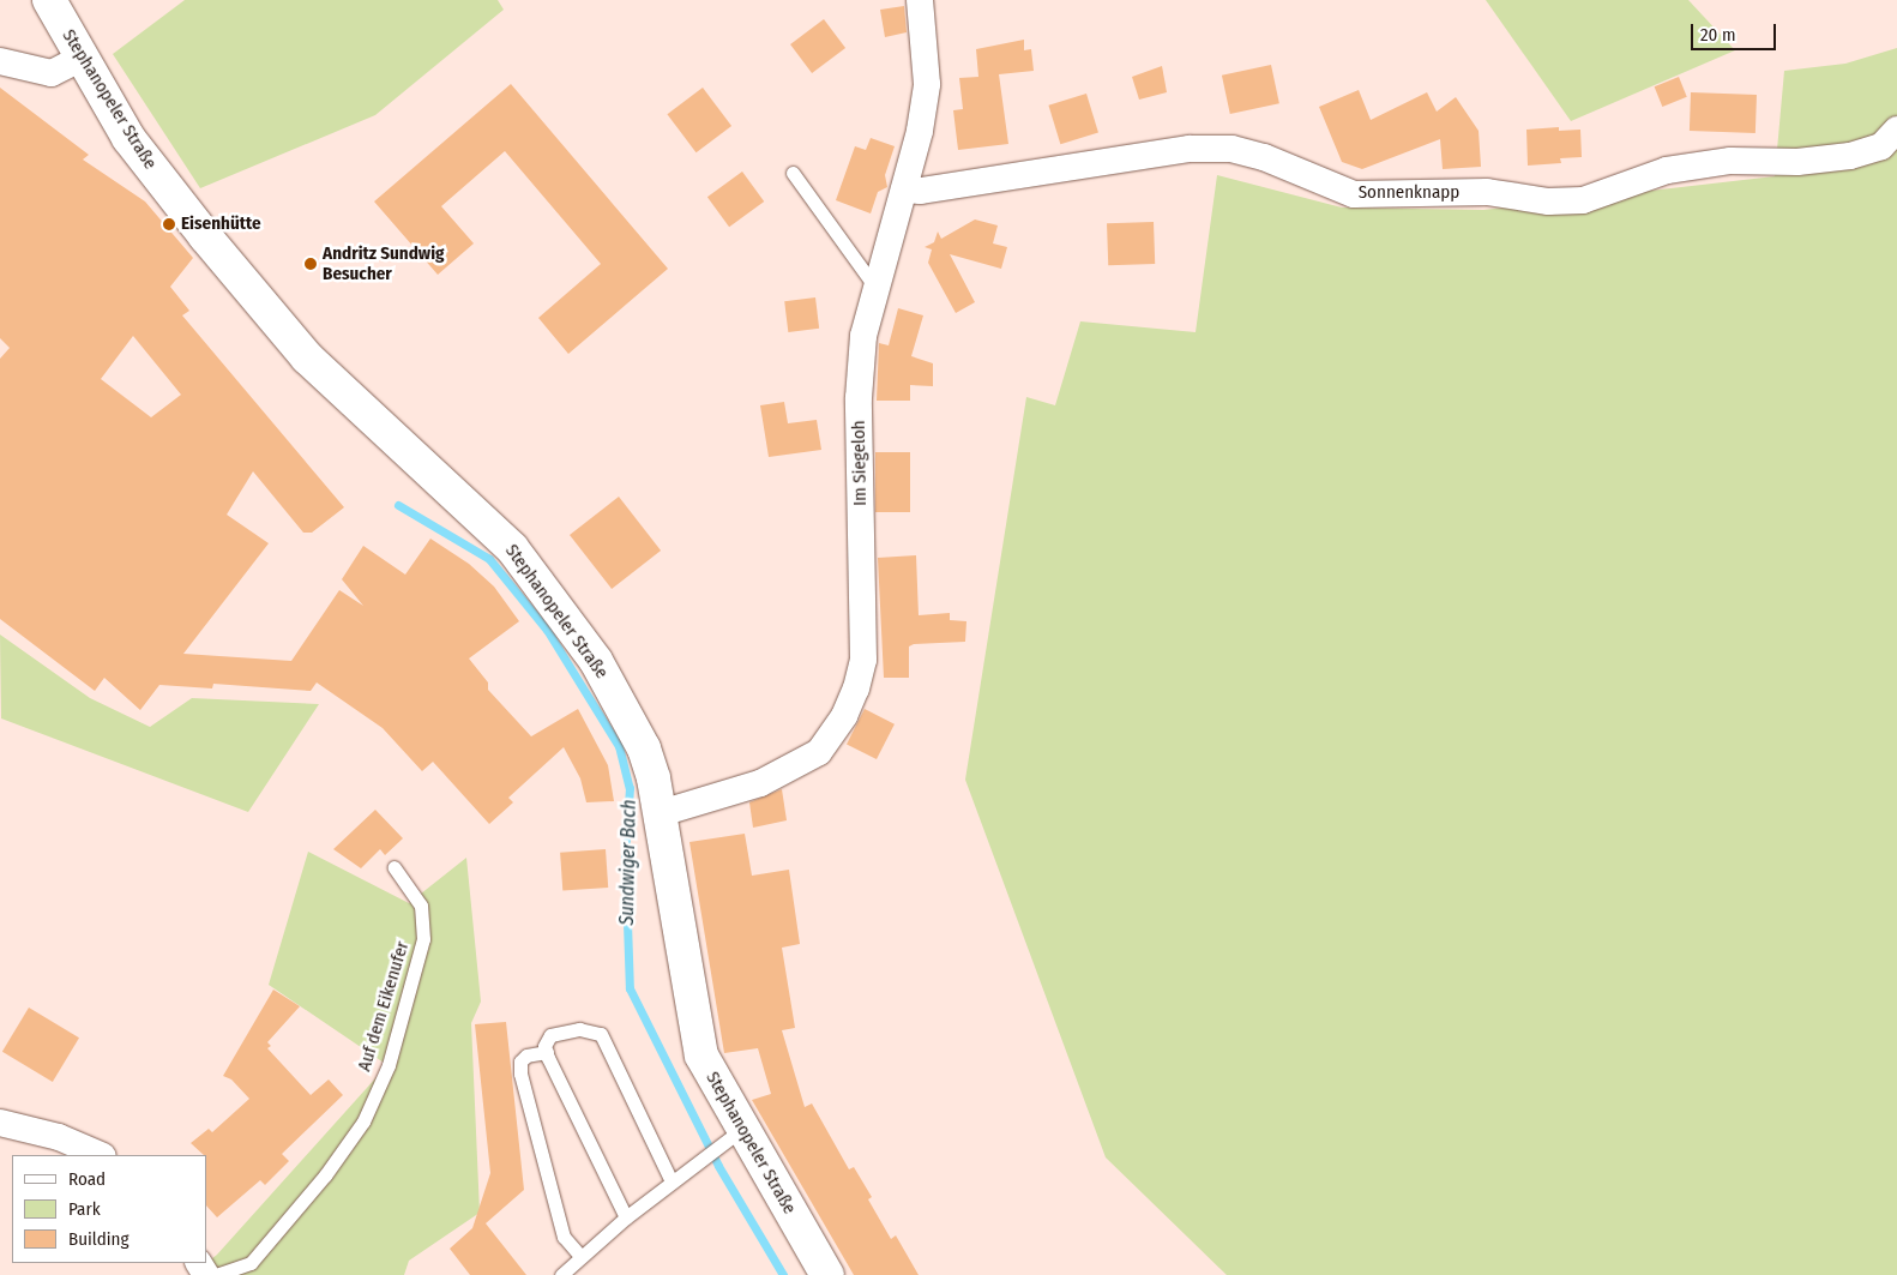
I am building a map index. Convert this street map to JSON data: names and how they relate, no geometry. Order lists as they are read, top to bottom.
{
  "streets": {
    "street": ["Stephanopeler Straße", "Sonnenknapp", "Im Siegeloh"],
    "lane": ["Auf dem Eikenufer"]
  },
  "crossings": [
    ["Stephanopeler Straße", "Im Siegeloh"],
    ["Sonnenknapp", "Im Siegeloh"]
  ],
  "water": ["Sundwiger Bach"],
  "places": ["Eisenhütte", "Andritz Sundwig Besucher"],
  "legend": ["Road", "Park", "Building"],
  "scale_bar": "20 m"
}
